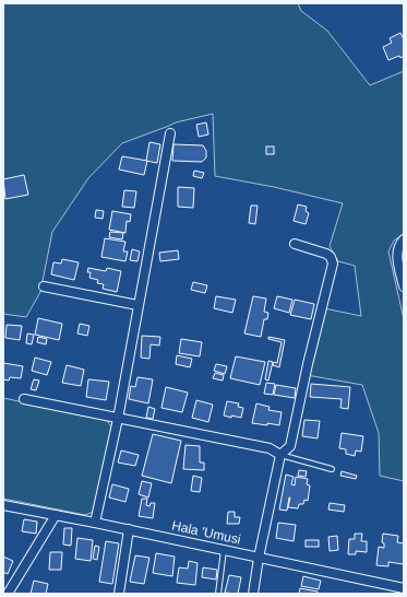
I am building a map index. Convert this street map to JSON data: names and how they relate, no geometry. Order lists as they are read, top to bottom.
{
  "streets": {
    "street": ["Hala 'Umusi"]
  }
}
